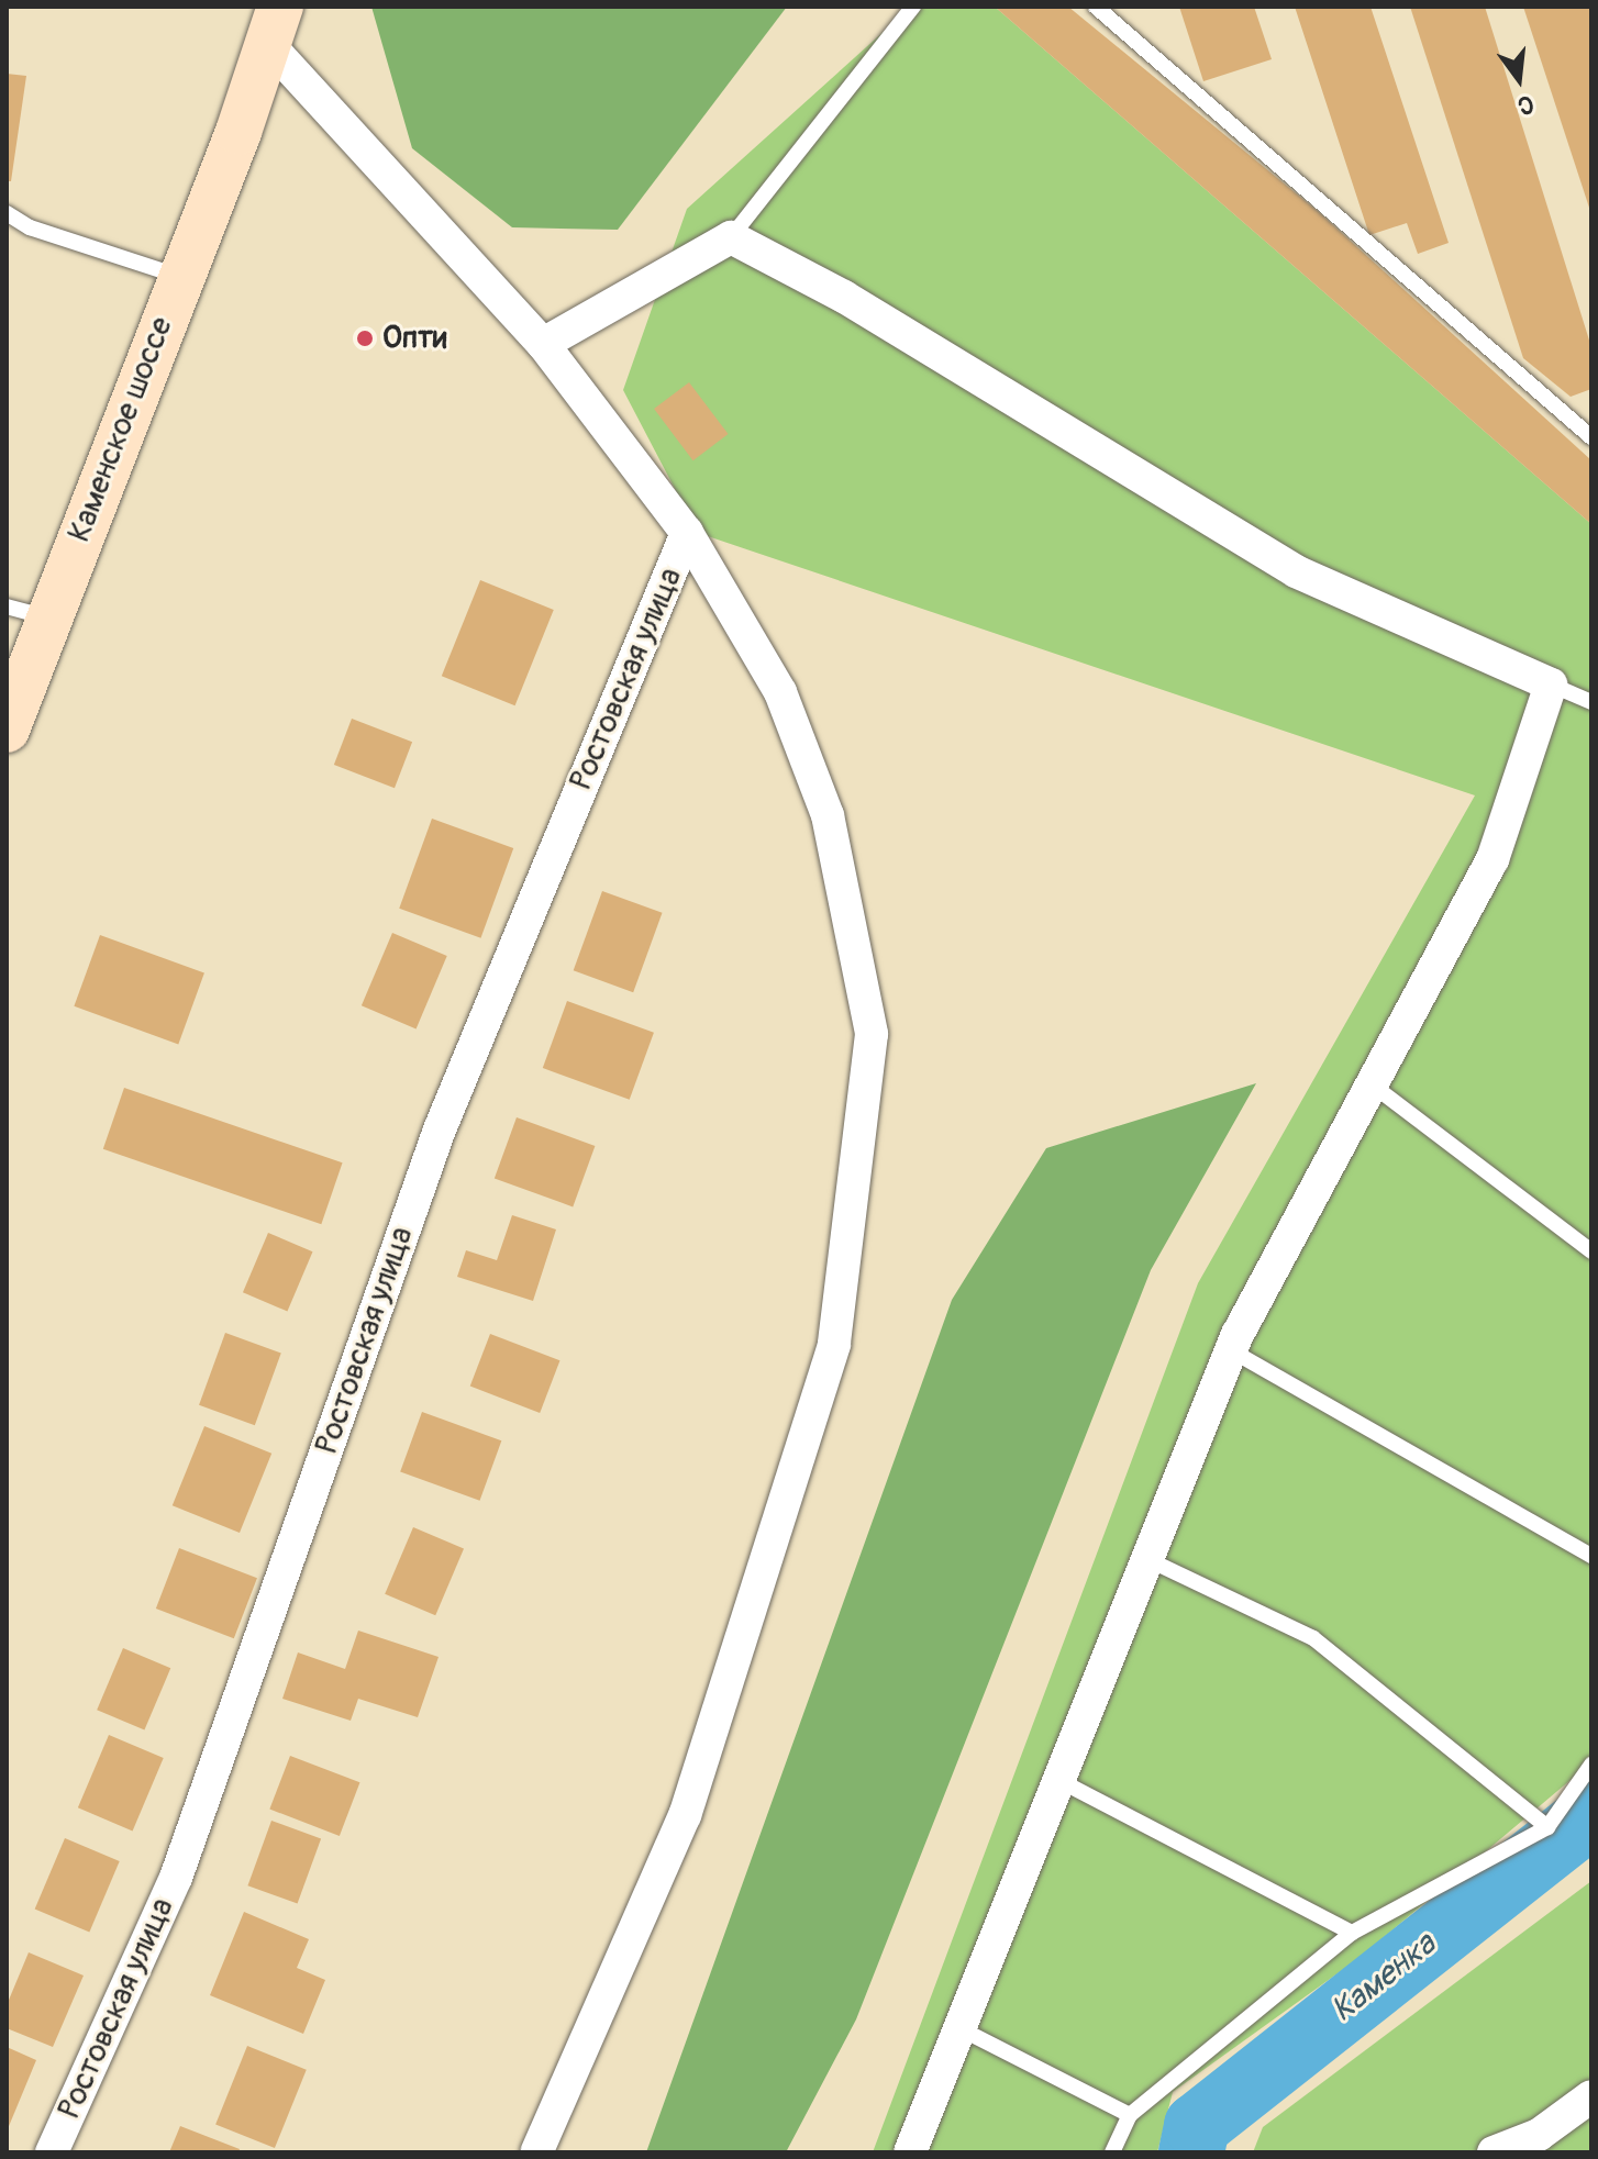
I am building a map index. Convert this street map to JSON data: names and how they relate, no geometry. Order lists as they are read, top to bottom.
{
  "streets": {
    "street": ["Каменское шоссе", "Ростовская улица"]
  },
  "water": ["Каменка"],
  "places": ["Опти"],
  "north": "bottom"
}
